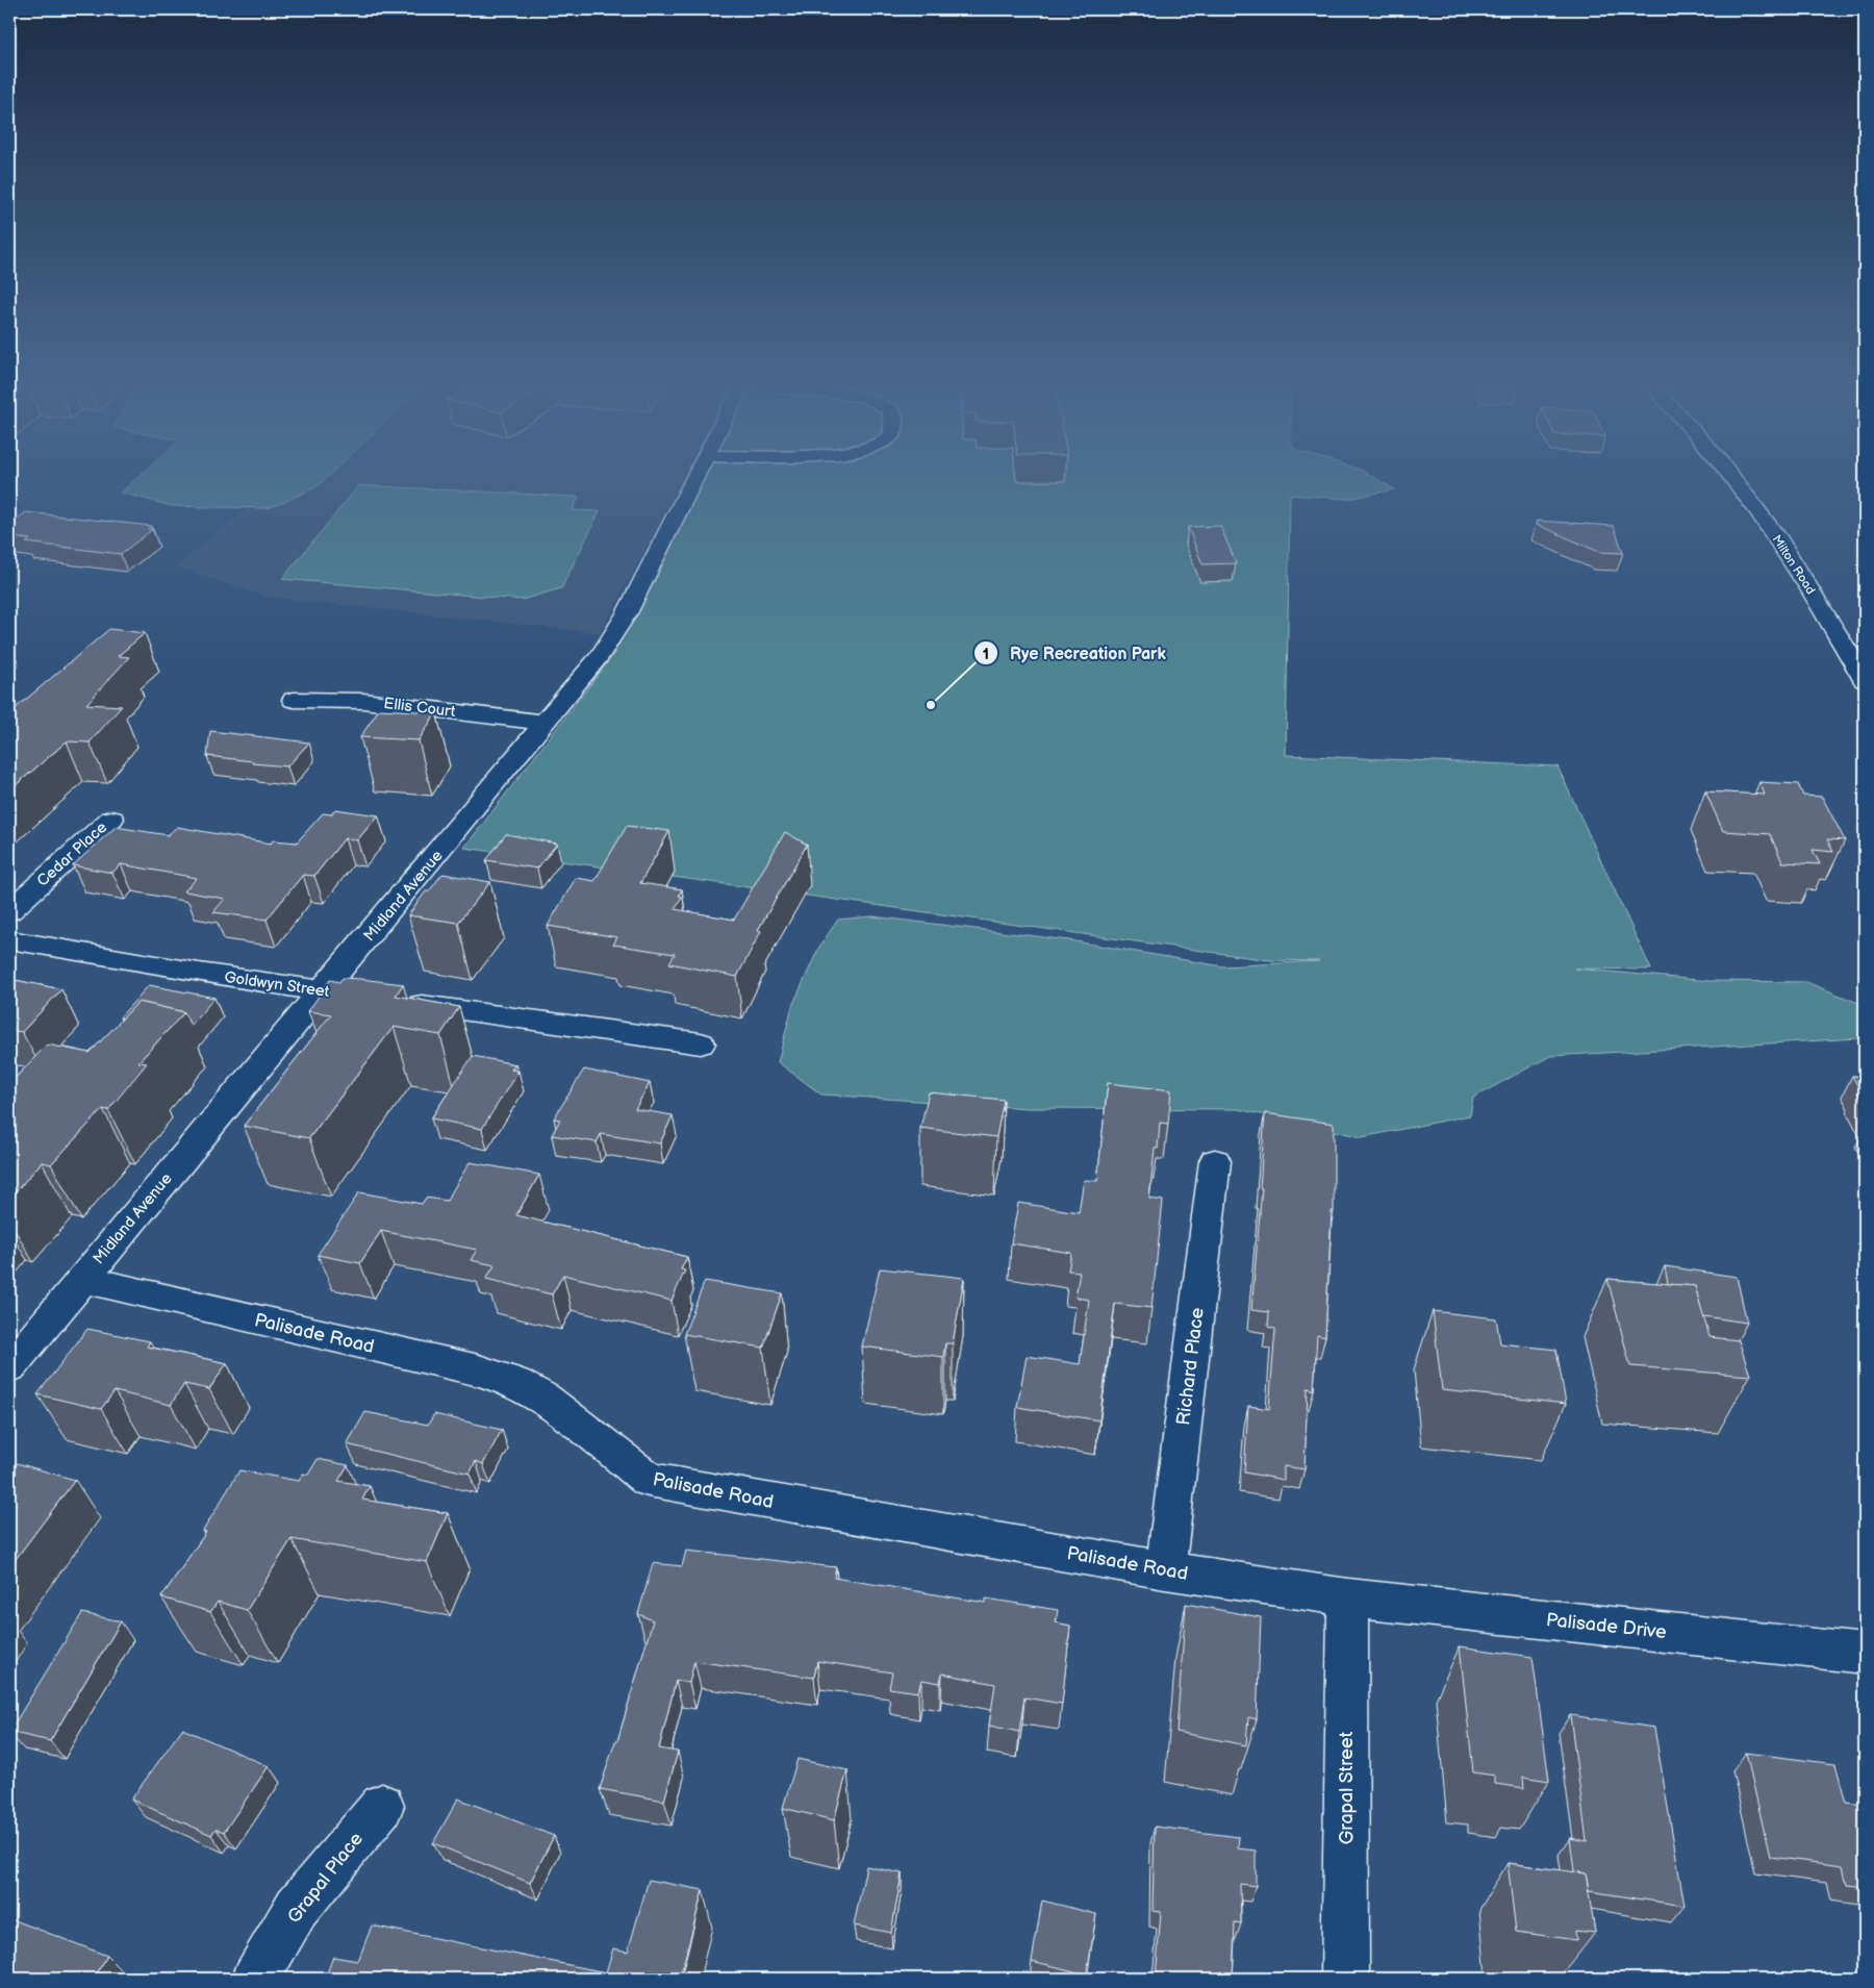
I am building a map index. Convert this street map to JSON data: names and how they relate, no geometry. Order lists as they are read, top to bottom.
{
  "streets": {
    "street": [
      "Milton Road",
      "Ellis Court",
      "Cedar Place",
      "Midland Avenue",
      "Goldwyn Street",
      "Palisade Road",
      "Richard Place",
      "Palisade Drive",
      "Grapal Street",
      "Grapal Place"
    ]
  },
  "crossings": [
    ["Ellis Court", "Midland Avenue"],
    ["Midland Avenue", "Goldwyn Street"],
    ["Midland Avenue", "Palisade Road"],
    ["Palisade Road", "Richard Place"],
    ["Palisade Road", "Palisade Drive"],
    ["Palisade Road", "Grapal Street"],
    ["Palisade Drive", "Grapal Street"]
  ],
  "places": ["Rye Recreation Park"]
}
